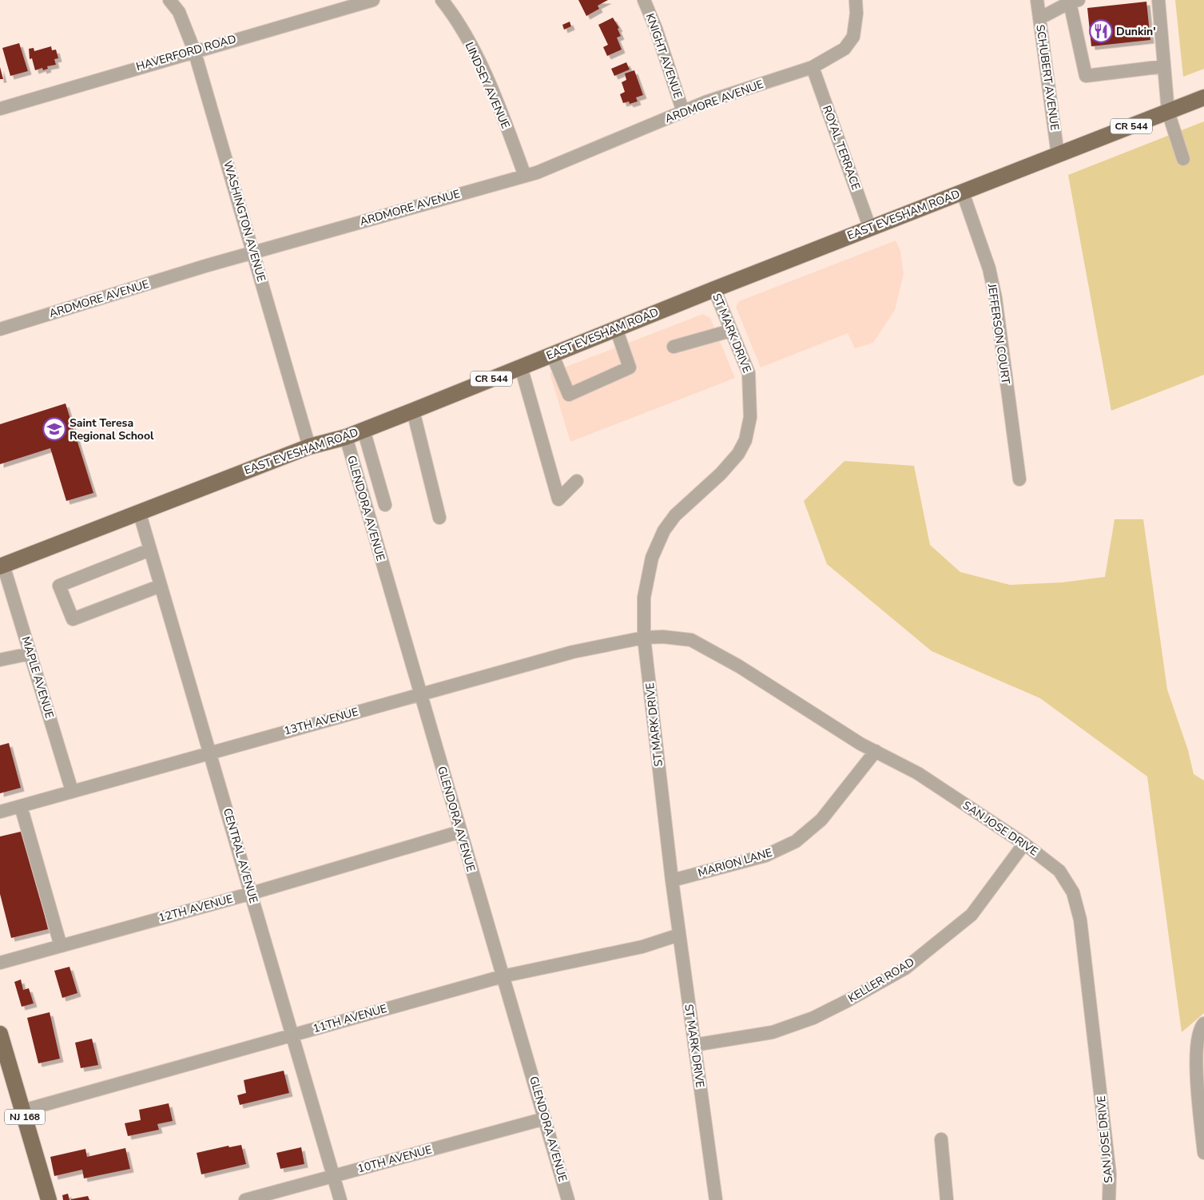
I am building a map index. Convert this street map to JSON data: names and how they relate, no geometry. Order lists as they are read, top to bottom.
{
  "streets": {
    "main road": ["CR 544", "EAST EVESHAM ROAD", "NJ 168"],
    "street": [
      "HAVERFORD ROAD",
      "KNIGHT AVENUE",
      "SCHUBERT AVENUE",
      "LINDSEY AVENUE",
      "ARDMORE AVENUE",
      "ROYAL TERRACE",
      "WASHINGTON AVENUE",
      "ST MARK DRIVE",
      "JEFFERSON COURT",
      "GLENDORA AVENUE",
      "MAPLE AVENUE",
      "13TH AVENUE",
      "SAN JOSE DRIVE",
      "CENTRAL AVENUE",
      "MARION LANE",
      "12TH AVENUE",
      "KELLER ROAD",
      "11TH AVENUE",
      "10TH AVENUE"
    ]
  },
  "crossings": [
    ["HAVERFORD ROAD", "WASHINGTON AVENUE"],
    ["KNIGHT AVENUE", "ARDMORE AVENUE"],
    ["SCHUBERT AVENUE", "EAST EVESHAM ROAD"],
    ["LINDSEY AVENUE", "ARDMORE AVENUE"],
    ["ARDMORE AVENUE", "ROYAL TERRACE"],
    ["ARDMORE AVENUE", "WASHINGTON AVENUE"],
    ["ROYAL TERRACE", "EAST EVESHAM ROAD"],
    ["EAST EVESHAM ROAD", "WASHINGTON AVENUE"],
    ["EAST EVESHAM ROAD", "ST MARK DRIVE"],
    ["EAST EVESHAM ROAD", "JEFFERSON COURT"],
    ["EAST EVESHAM ROAD", "GLENDORA AVENUE"],
    ["EAST EVESHAM ROAD", "MAPLE AVENUE"],
    ["EAST EVESHAM ROAD", "CENTRAL AVENUE"],
    ["ST MARK DRIVE", "13TH AVENUE"],
    ["ST MARK DRIVE", "SAN JOSE DRIVE"],
    ["ST MARK DRIVE", "MARION LANE"],
    ["ST MARK DRIVE", "KELLER ROAD"],
    ["ST MARK DRIVE", "11TH AVENUE"],
    ["GLENDORA AVENUE", "13TH AVENUE"],
    ["GLENDORA AVENUE", "12TH AVENUE"],
    ["GLENDORA AVENUE", "11TH AVENUE"],
    ["GLENDORA AVENUE", "10TH AVENUE"],
    ["MAPLE AVENUE", "13TH AVENUE"],
    ["13TH AVENUE", "SAN JOSE DRIVE"],
    ["13TH AVENUE", "CENTRAL AVENUE"],
    ["SAN JOSE DRIVE", "MARION LANE"],
    ["SAN JOSE DRIVE", "KELLER ROAD"],
    ["CENTRAL AVENUE", "12TH AVENUE"],
    ["CENTRAL AVENUE", "11TH AVENUE"],
    ["CENTRAL AVENUE", "10TH AVENUE"],
    ["11TH AVENUE", "NJ 168"]
  ],
  "places": {
    "restaurant": ["Dunkin'"],
    "school or university": ["Saint Teresa Regional School"]
  }
}
